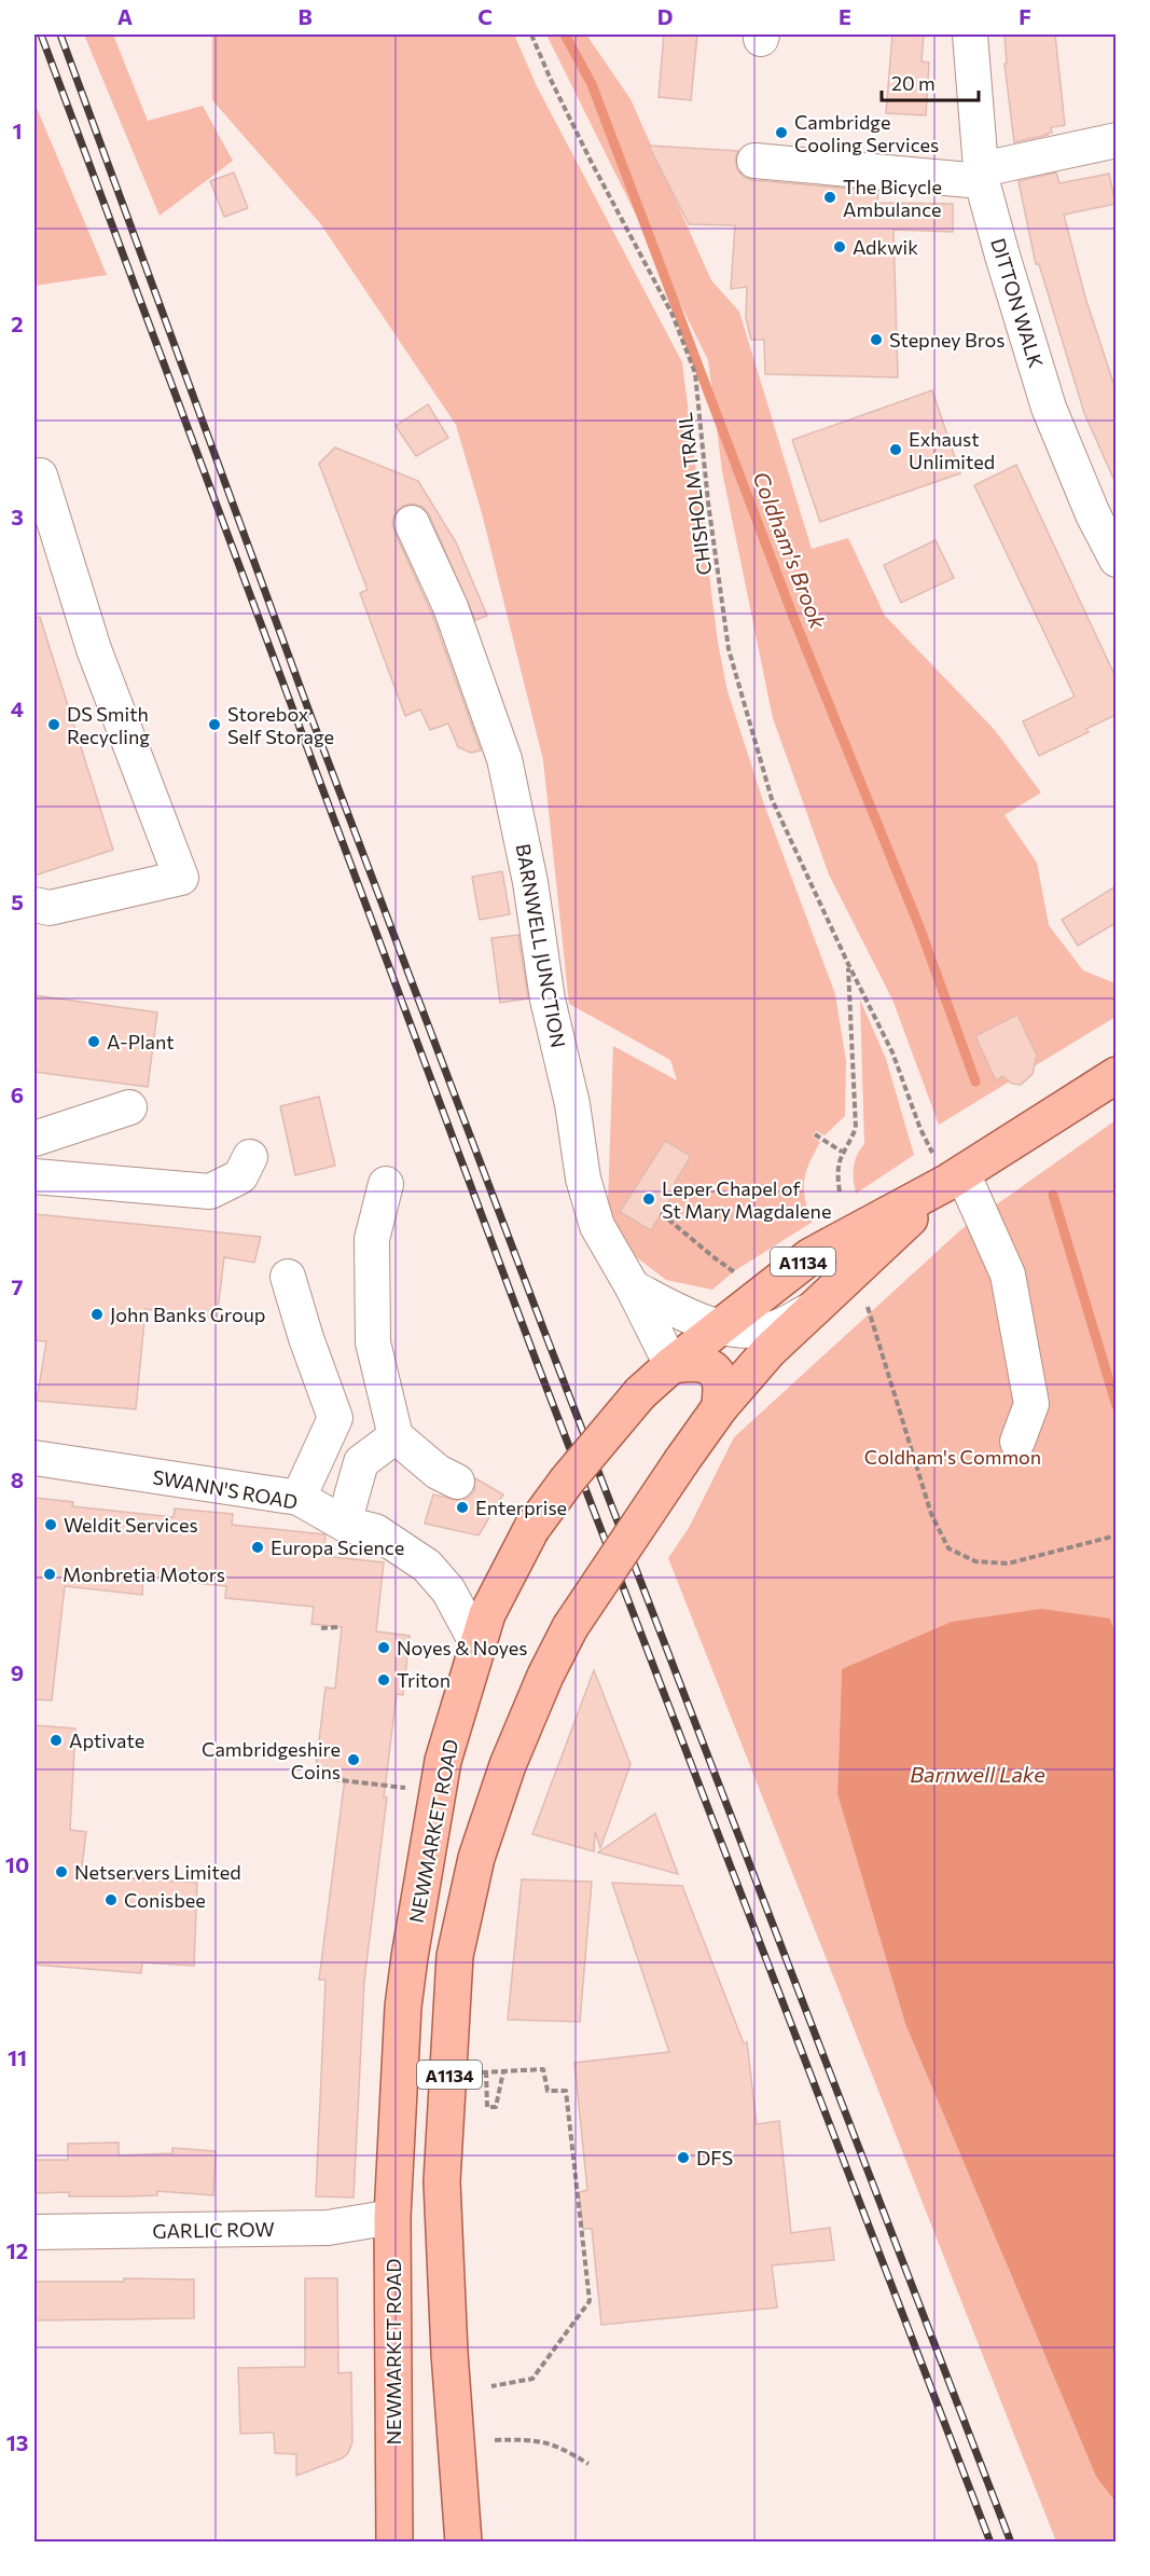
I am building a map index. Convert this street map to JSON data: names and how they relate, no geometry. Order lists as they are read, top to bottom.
{
  "streets": {
    "main road": ["A1134", "NEWMARKET ROAD"],
    "street": [
      "DITTON WALK",
      "BARNWELL JUNCTION",
      "SWANN'S ROAD",
      "GARLIC ROW"
    ],
    "path": ["CHISHOLM TRAIL"]
  },
  "crossings": [
    ["CHISHOLM TRAIL", "NEWMARKET ROAD"],
    ["BARNWELL JUNCTION", "NEWMARKET ROAD"],
    ["SWANN'S ROAD", "NEWMARKET ROAD"],
    ["NEWMARKET ROAD", "GARLIC ROW"]
  ],
  "water": ["Coldham's Brook", "Barnwell Lake"],
  "parks": ["Coldham's Common"],
  "places": [
    "Cambridge Cooling Services",
    "The Bicycle Ambulance",
    "Adkwik",
    "Stepney Bros",
    "Exhaust Unlimited",
    "DS Smith Recycling",
    "Storebox Self Storage",
    "A-Plant",
    "Leper Chapel of St Mary Magdalene",
    "John Banks Group",
    "Enterprise",
    "Weldit Services",
    "Europa Science",
    "Monbretia Motors",
    "Noyes & Noyes",
    "Triton",
    "Aptivate",
    "Cambridgeshire Coins",
    "Netservers Limited",
    "Conisbee",
    "DFS"
  ],
  "scale_bar": "20 m",
  "grid": {
    "columns": [
      "A",
      "B",
      "C",
      "D",
      "E",
      "F"
    ],
    "rows": [
      "1",
      "2",
      "3",
      "4",
      "5",
      "6",
      "7",
      "8",
      "9",
      "10",
      "11",
      "12",
      "13"
    ]
  }
}
